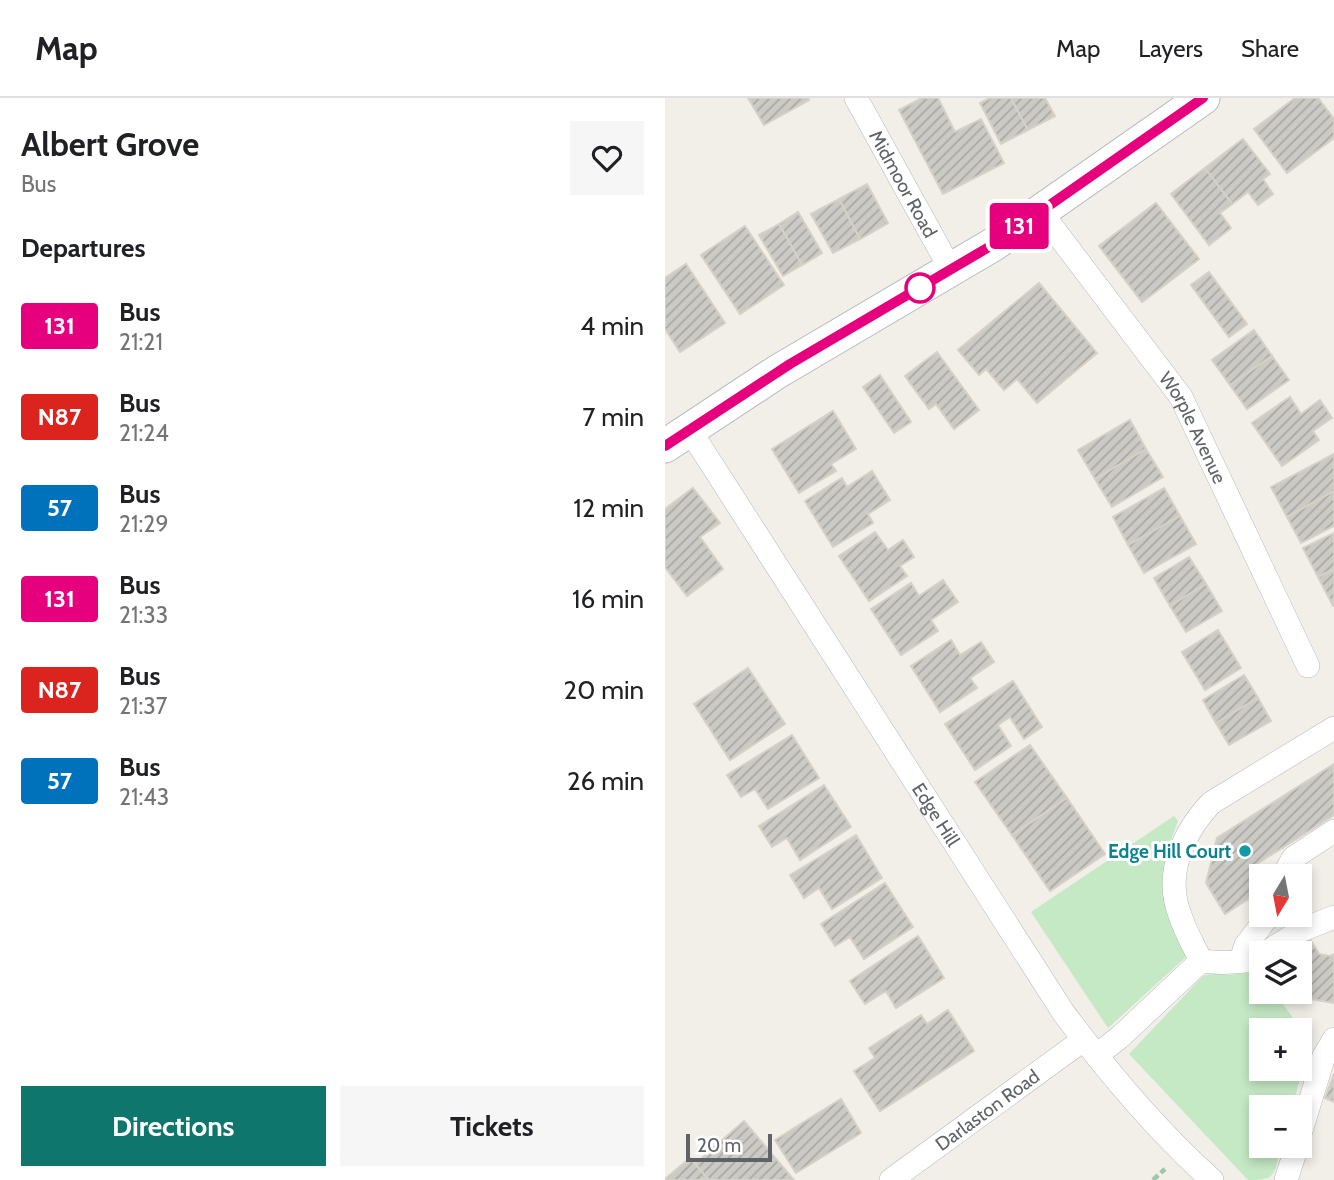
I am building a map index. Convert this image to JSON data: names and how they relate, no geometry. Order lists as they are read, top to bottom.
{
  "streets": {
    "street": [
      "Midmoor Road",
      "Worple Avenue",
      "Edge Hill",
      "Darlaston Road"
    ]
  },
  "crossings": [
    ["Edge Hill", "Darlaston Road"]
  ],
  "places": ["Edge Hill Court"],
  "lines": ["bus line 131"],
  "scale_bar": "20 m",
  "north": "bottom",
  "page": {
    "header": "Map",
    "nav": ["Map", "Layers", "Share"],
    "heading": [
      ["Albert Grove", "Bus"],
      "Departures"
    ],
    "on_map": "131",
    "list": [
      {
        "mark": "131",
        "name": "Bus",
        "note": "21:21",
        "value": "4 min"
      },
      {
        "mark": "N87",
        "name": "Bus",
        "note": "21:24",
        "value": "7 min"
      },
      {
        "mark": "57",
        "name": "Bus",
        "note": "21:29",
        "value": "12 min"
      },
      {
        "mark": "131",
        "name": "Bus",
        "note": "21:33",
        "value": "16 min"
      },
      {
        "mark": "N87",
        "name": "Bus",
        "note": "21:37",
        "value": "20 min"
      },
      {
        "mark": "57",
        "name": "Bus",
        "note": "21:43",
        "value": "26 min"
      }
    ],
    "map_buttons": ["+", "−"],
    "buttons": ["Directions", "Tickets"],
    "scale": "20 m"
  }
}
